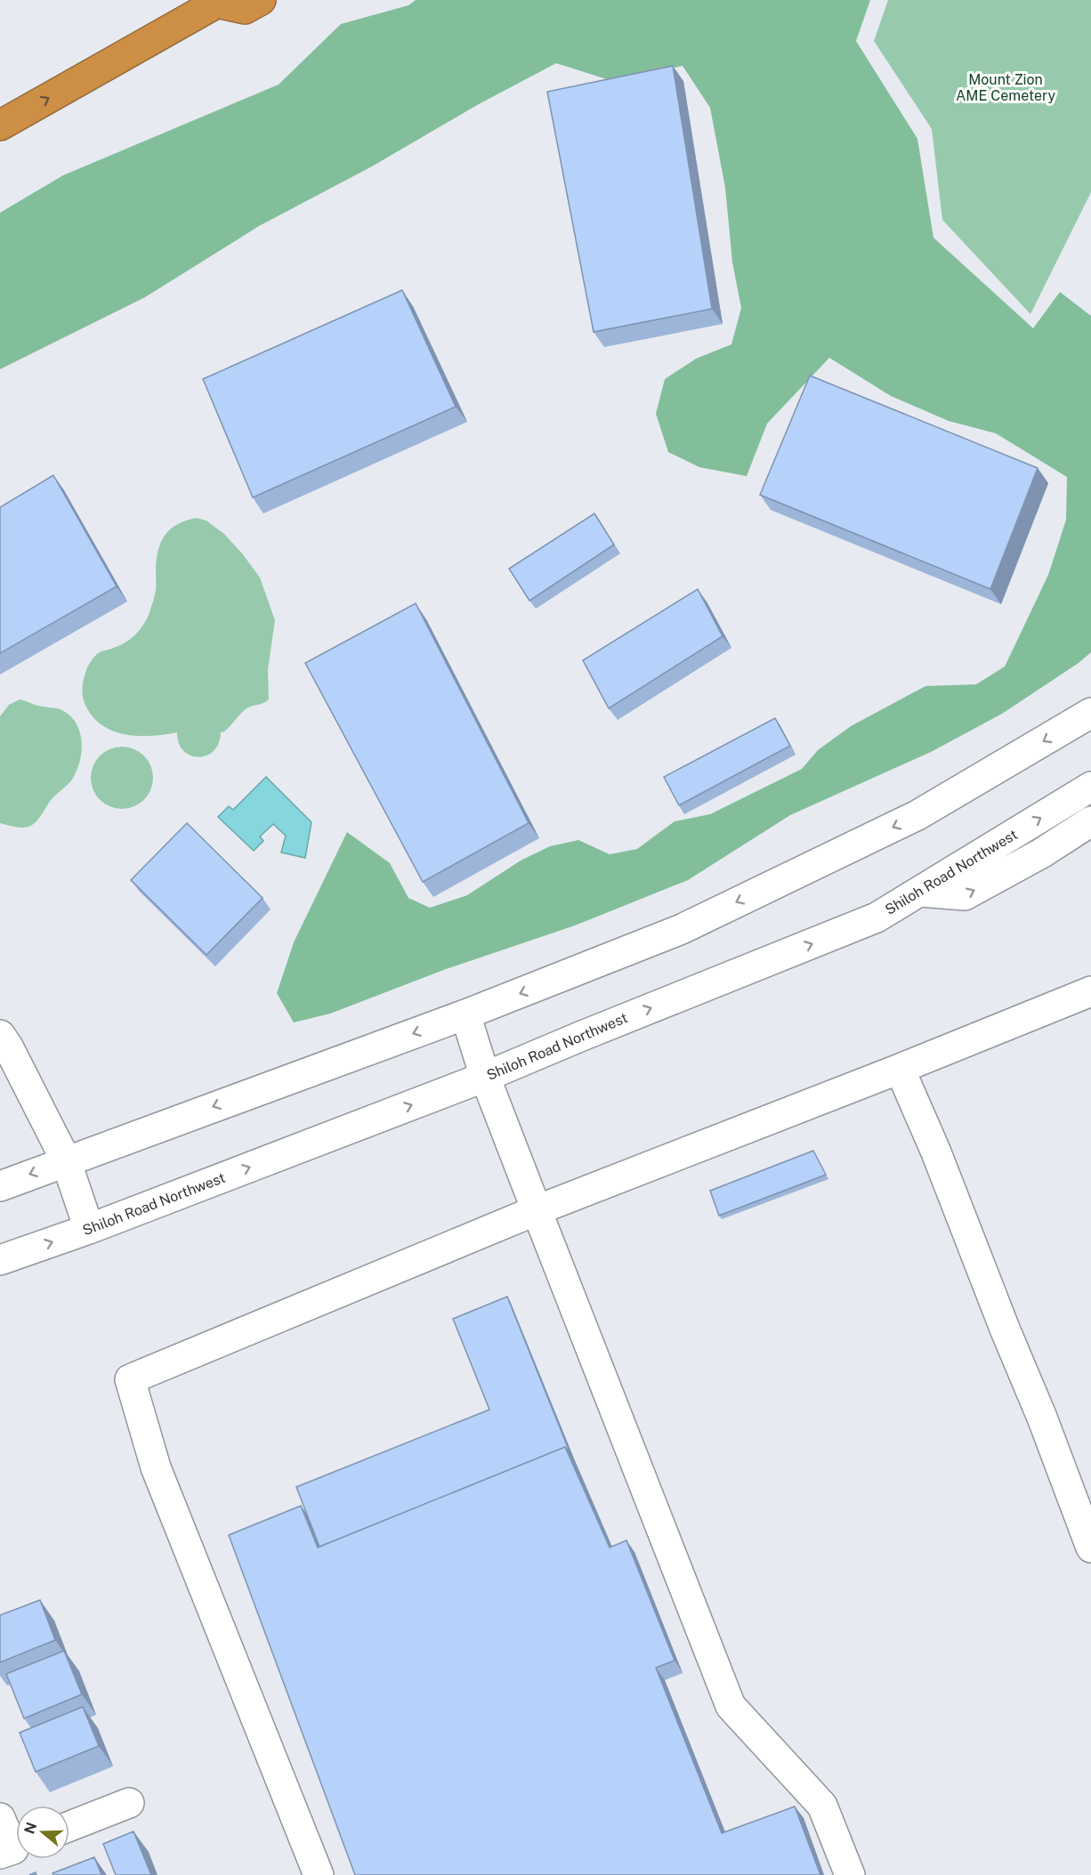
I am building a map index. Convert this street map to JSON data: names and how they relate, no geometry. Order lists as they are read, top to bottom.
{
  "streets": {
    "street": ["Shiloh Road Northwest"]
  },
  "parks": ["Mount Zion AME Cemetery"],
  "north": "left"
}
